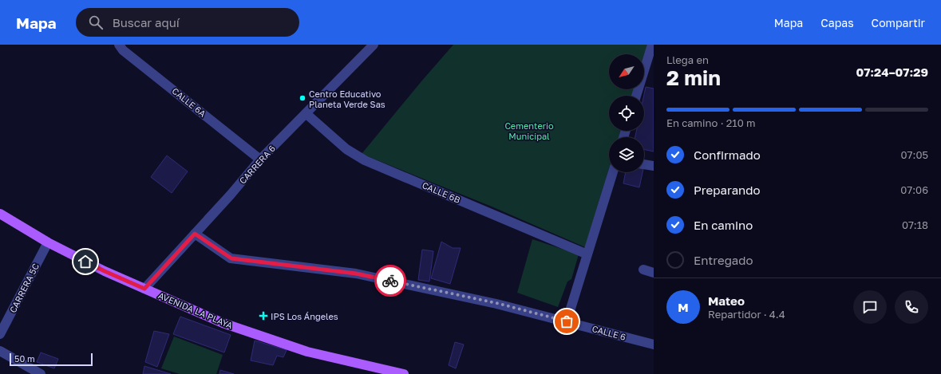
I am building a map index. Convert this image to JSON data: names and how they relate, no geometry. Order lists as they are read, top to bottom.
{
  "streets": {
    "main road": ["AVENIDA LA PLAYA"],
    "street": [
      "CALLE 6A",
      "CARRERA 6",
      "CALLE 6B",
      "CARRERA 5C",
      "CALLE 6"
    ]
  },
  "crossings": [
    ["CALLE 6A", "CARRERA 6"],
    ["CARRERA 6", "CALLE 6B"],
    ["CARRERA 6", "AVENIDA LA PLAYA"],
    ["CARRERA 6", "CALLE 6"],
    ["CARRERA 5C", "AVENIDA LA PLAYA"]
  ],
  "parks": ["Cementerio Municipal"],
  "places": {
    "other": ["Centro Educativo Planeta Verde Sas"],
    "health": ["IPS Los Ángeles"]
  },
  "scale_bar": "50 m",
  "north": "bottom left",
  "page": {
    "header": "Mapa",
    "search": "Buscar aquí",
    "nav": ["Mapa", "Capas", "Compartir"],
    "heading": ["2 min", "Llega en", "07:24–07:29"],
    "panel": ["Mateo", "Repartidor · 4.4"],
    "bar": "En camino · 210 m",
    "list": [
      ["Confirmado", "07:05"],
      ["Preparando", "07:06"],
      ["En camino", "07:18"],
      "Entregado"
    ],
    "round": "M",
    "scale": "50 m"
  }
}
